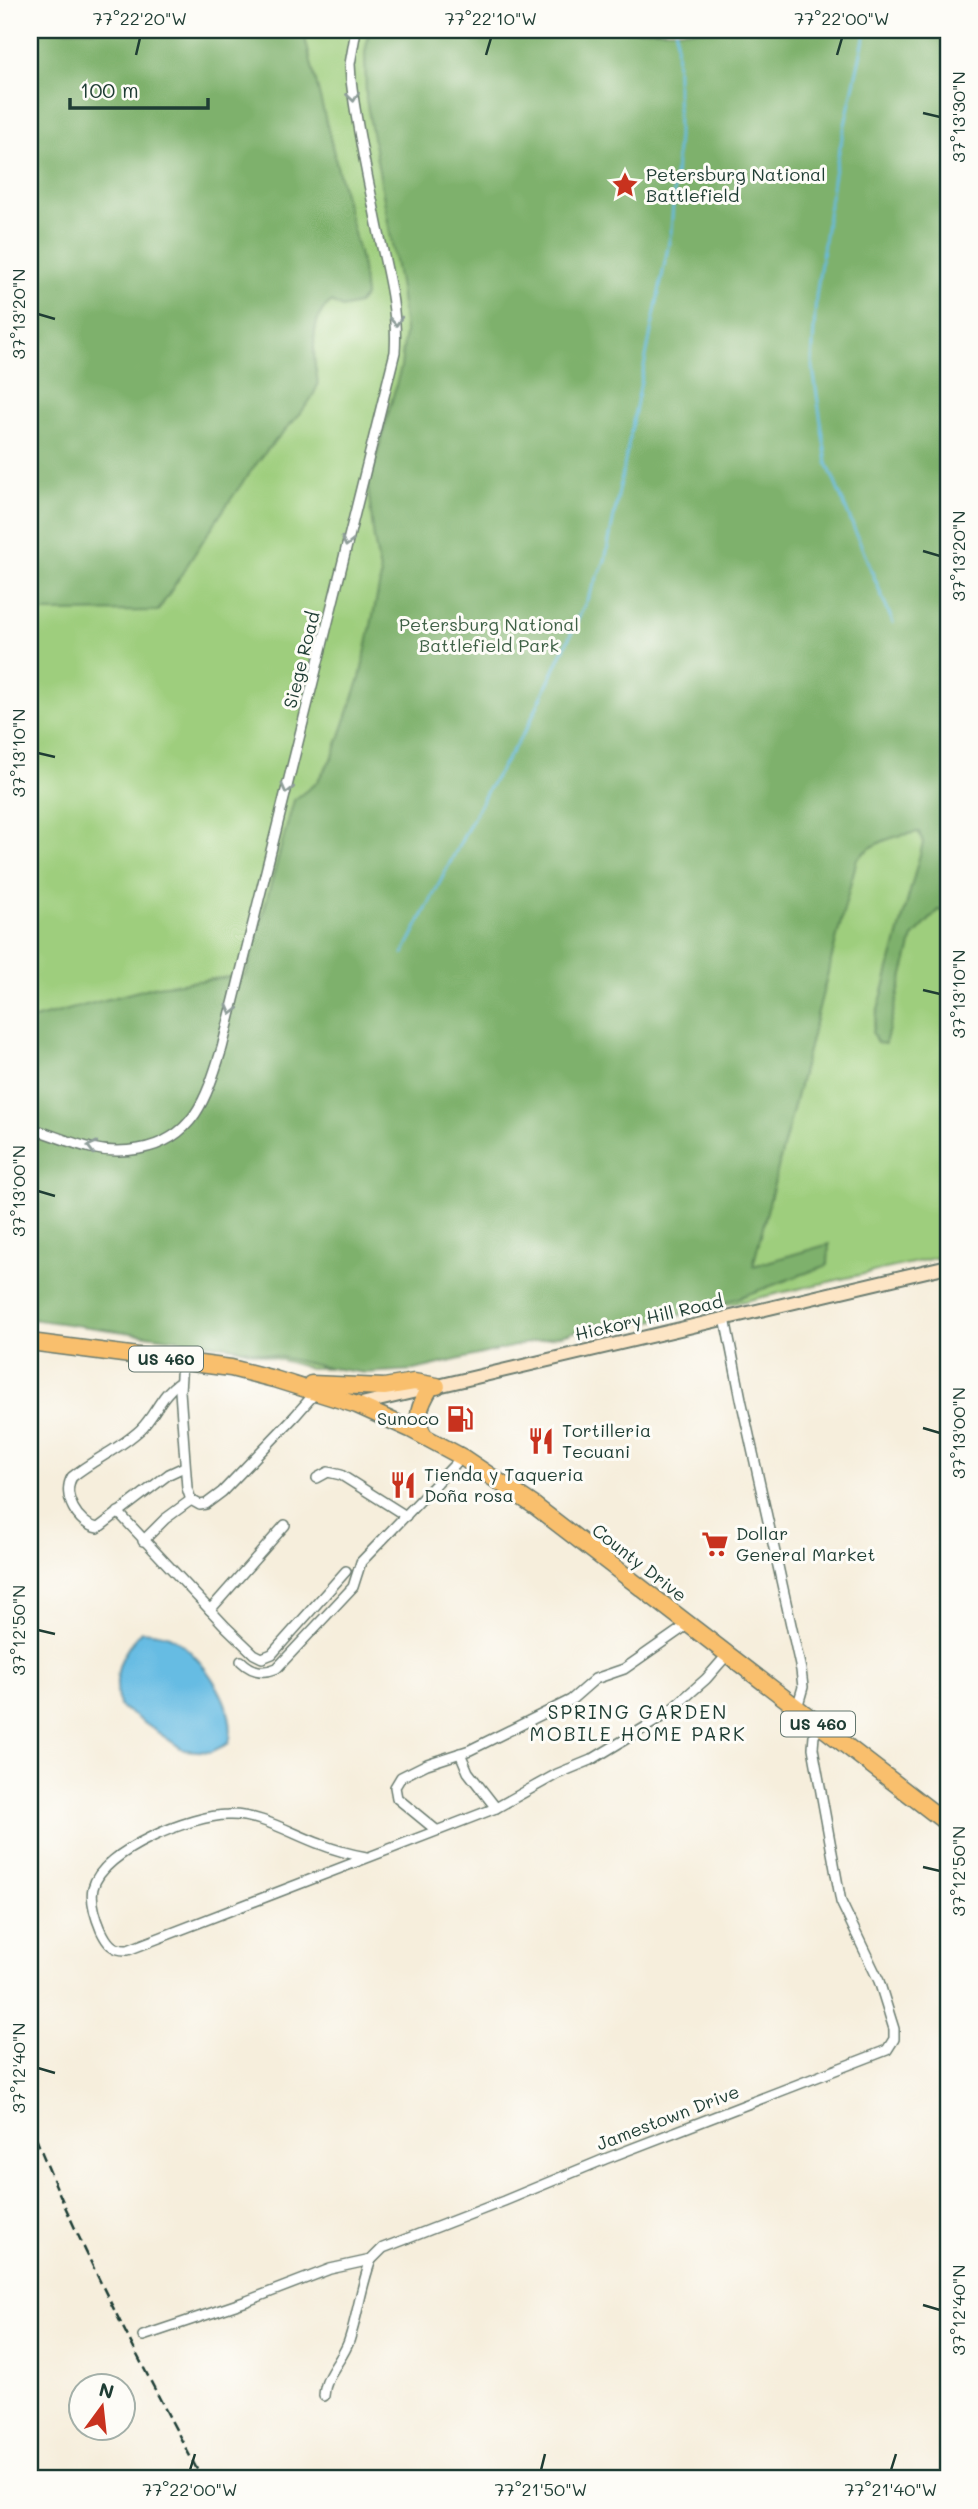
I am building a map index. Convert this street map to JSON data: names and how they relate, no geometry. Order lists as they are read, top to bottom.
{
  "streets": {
    "highway": ["US 460", "County Drive"],
    "street": ["Siege Road", "Hickory Hill Road", "Jamestown Drive"]
  },
  "crossings": [
    ["Hickory Hill Road", "County Drive"],
    ["County Drive", "Jamestown Drive"]
  ],
  "one_way": ["Siege Road"],
  "districts": ["SPRING GARDEN MOBILE HOME PARK"],
  "parks": ["Petersburg National Battlefield Park"],
  "places": {
    "place": ["Petersburg National Battlefield"],
    "fuel station": ["Sunoco"],
    "restaurant": ["Tortilleria Tecuani", "Tienda y Taqueria Doña rosa"],
    "supermarket": ["Dollar General Market"]
  },
  "scale_bar": "100 m",
  "north": "top",
  "coordinates": [
    "77°22'20\"W",
    "77°22'10\"W",
    "77°22'00\"W",
    "37°13'30\"N",
    "37°13'20\"N",
    "37°13'10\"N",
    "37°13'00\"N",
    "37°12'50\"N",
    "37°12'40\"N",
    "77°21'50\"W",
    "77°21'40\"W"
  ]
}
